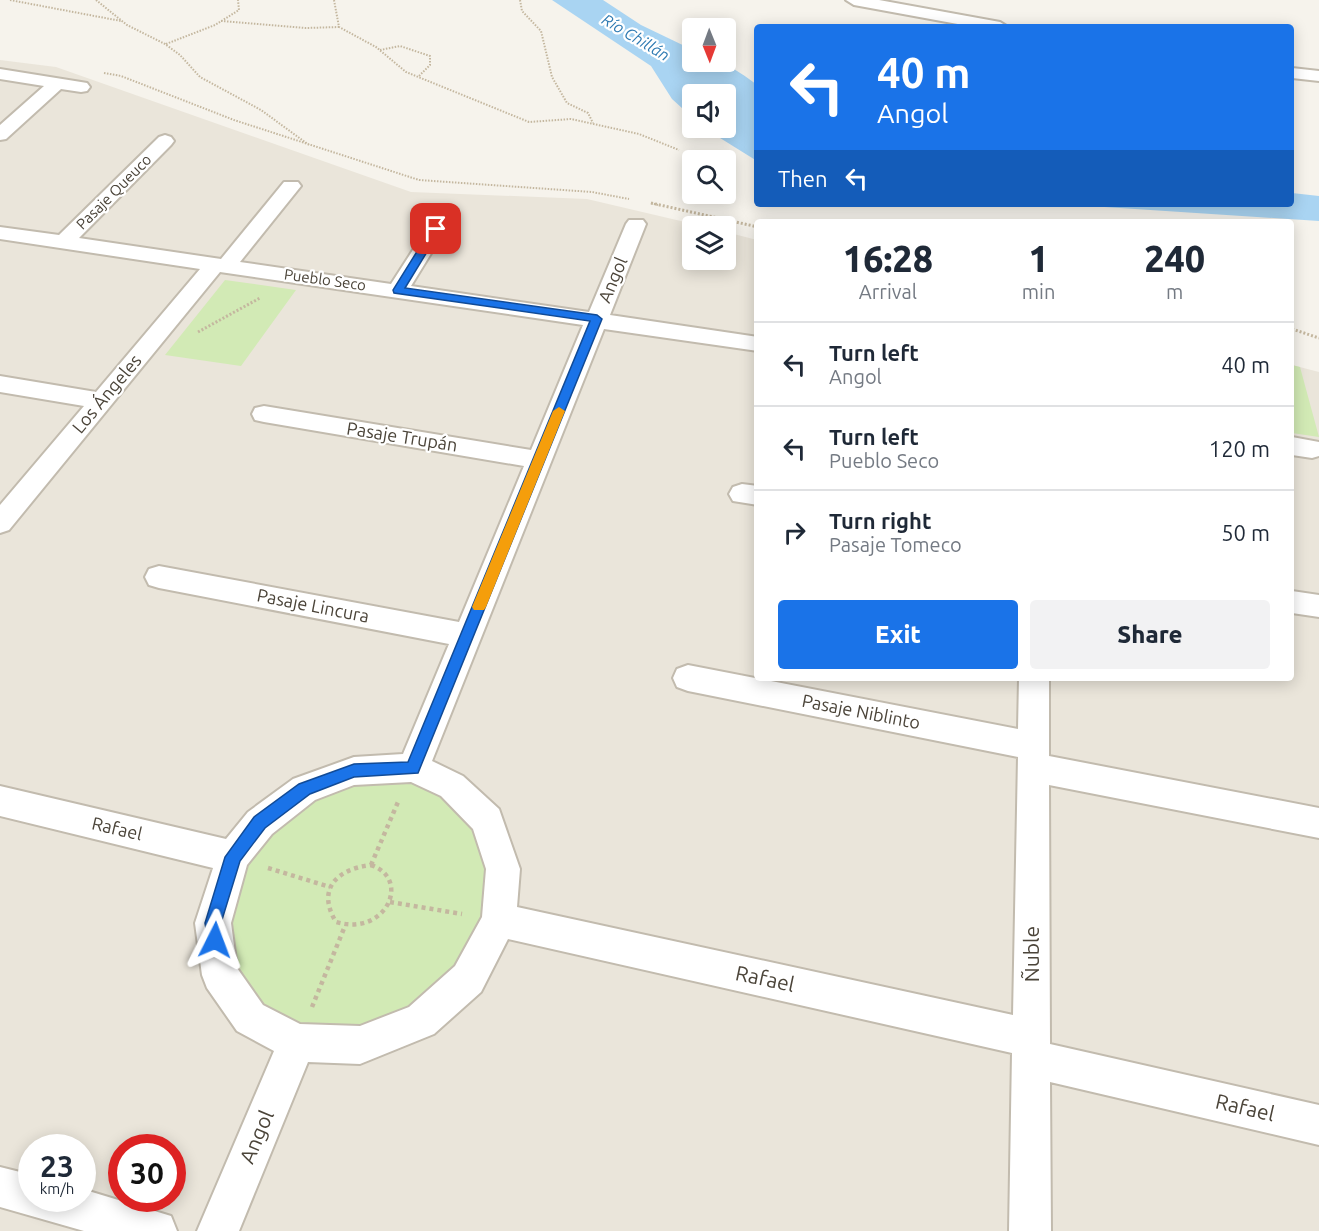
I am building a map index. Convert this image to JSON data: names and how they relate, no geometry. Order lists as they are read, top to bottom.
{
  "streets": {
    "street": [
      "Pasaje Queuco",
      "Pueblo Seco",
      "Angol",
      "Los Ángeles",
      "Pasaje Trupán",
      "Pasaje Lincura",
      "Pasaje Niblinto",
      "Rafael",
      "Ñuble"
    ]
  },
  "crossings": [
    ["Pasaje Queuco", "Pueblo Seco"],
    ["Pueblo Seco", "Angol"],
    ["Pueblo Seco", "Los Ángeles"],
    ["Angol", "Pasaje Trupán"],
    ["Angol", "Pasaje Lincura"],
    ["Pasaje Niblinto", "Ñuble"],
    ["Rafael", "Ñuble"]
  ],
  "water": ["Río Chillán"],
  "north": "bottom",
  "page": {
    "turn": ["40 m", "Angol"],
    "then": "Then",
    "eta": [
      "16:28",
      "Arrival",
      "1",
      "min",
      "240",
      "m"
    ],
    "list": [
      {
        "name": "Turn left",
        "note": "Angol",
        "value": "40 m"
      },
      {
        "name": "Turn left",
        "note": "Pueblo Seco",
        "value": "120 m"
      },
      {
        "name": "Turn right",
        "note": "Pasaje Tomeco",
        "value": "50 m"
      }
    ],
    "buttons": ["Exit", "Share"],
    "speed": "23 km/h",
    "limit": "30"
  }
}
